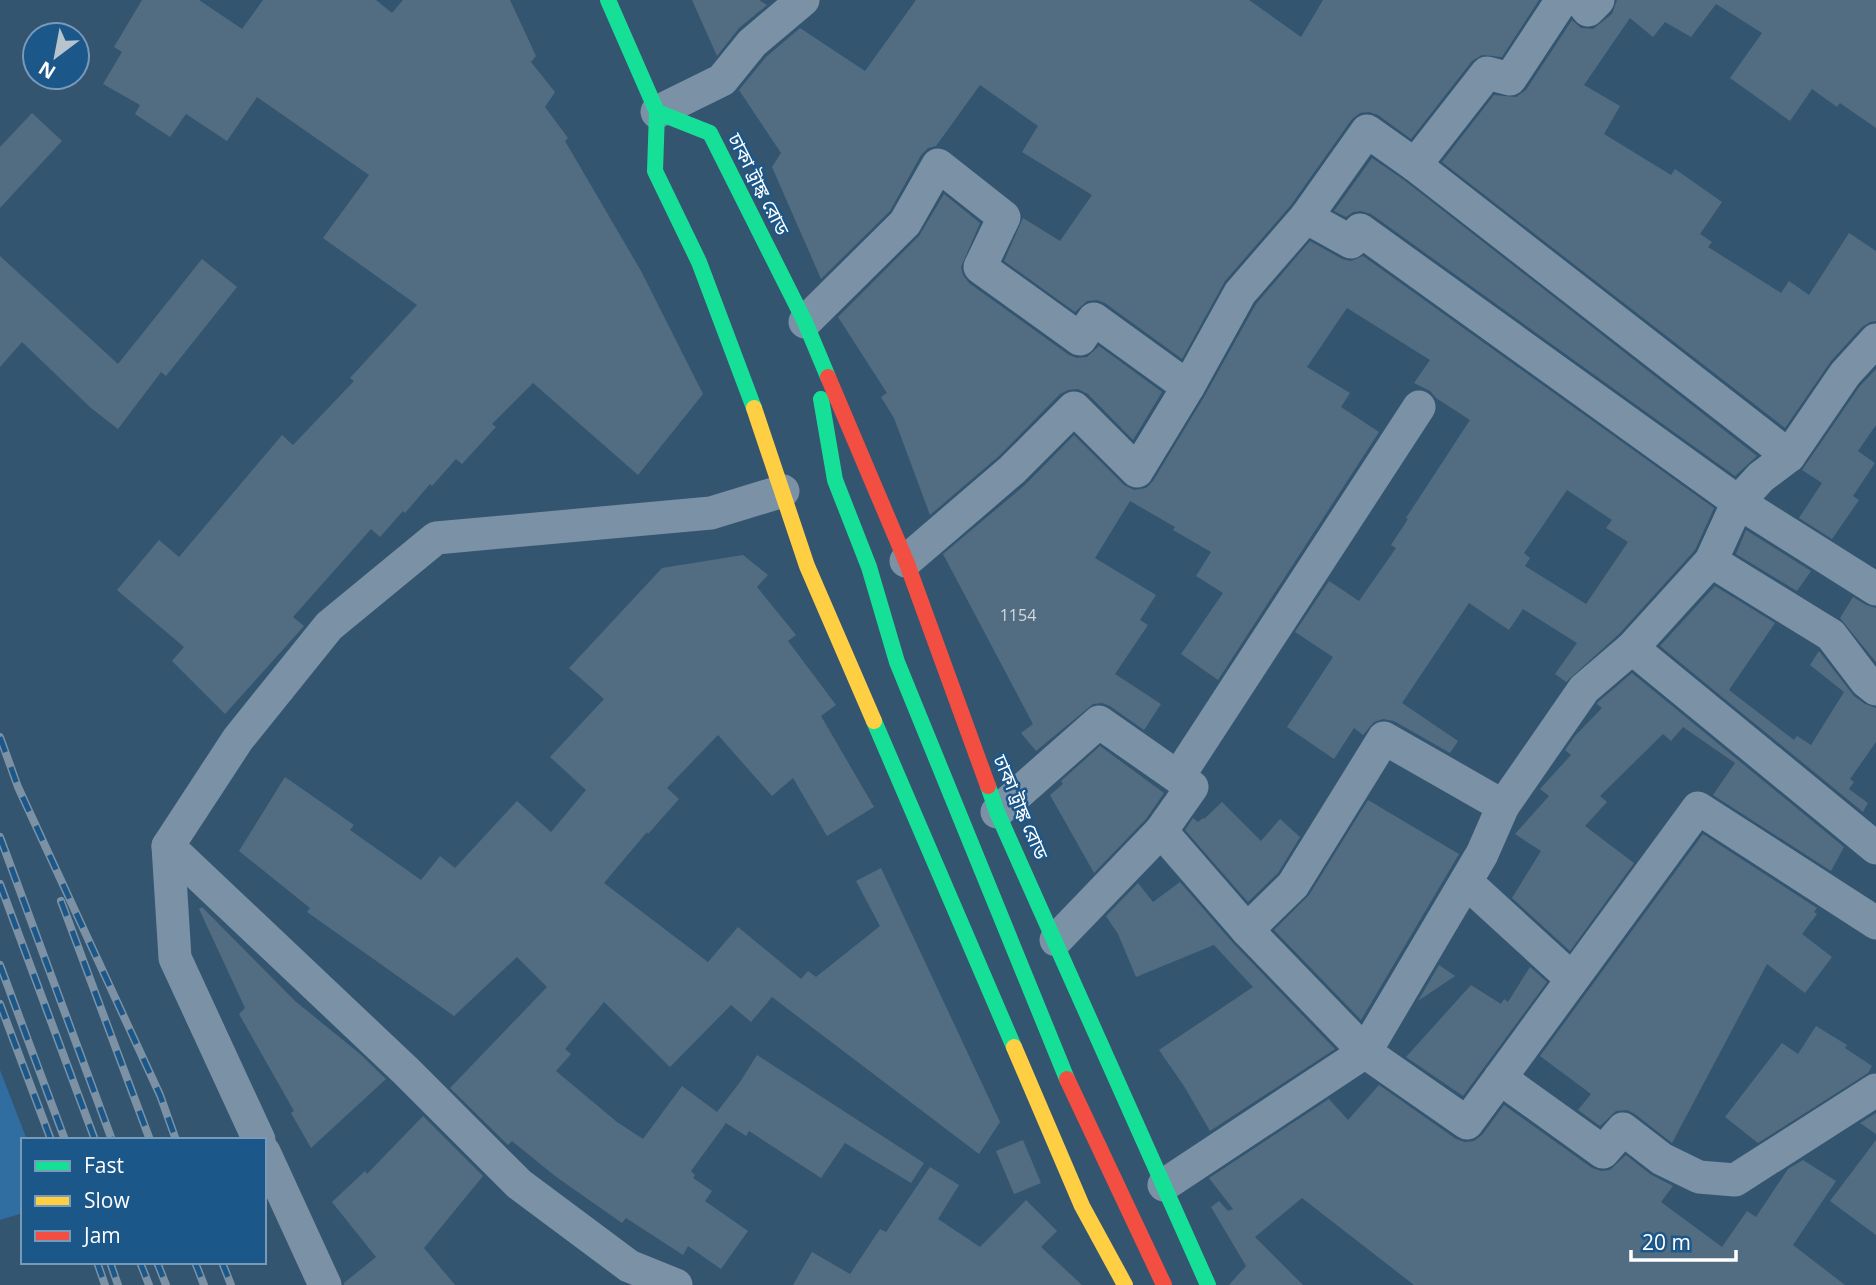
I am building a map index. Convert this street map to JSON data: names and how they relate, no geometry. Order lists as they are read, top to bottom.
{
  "streets": {
    "main road": ["ঢাকা ট্রাঙ্ক রোড"]
  },
  "house_numbers": ["1154"],
  "legend": ["Fast", "Slow", "Jam"],
  "scale_bar": "20 m",
  "north": "bottom left"
}
